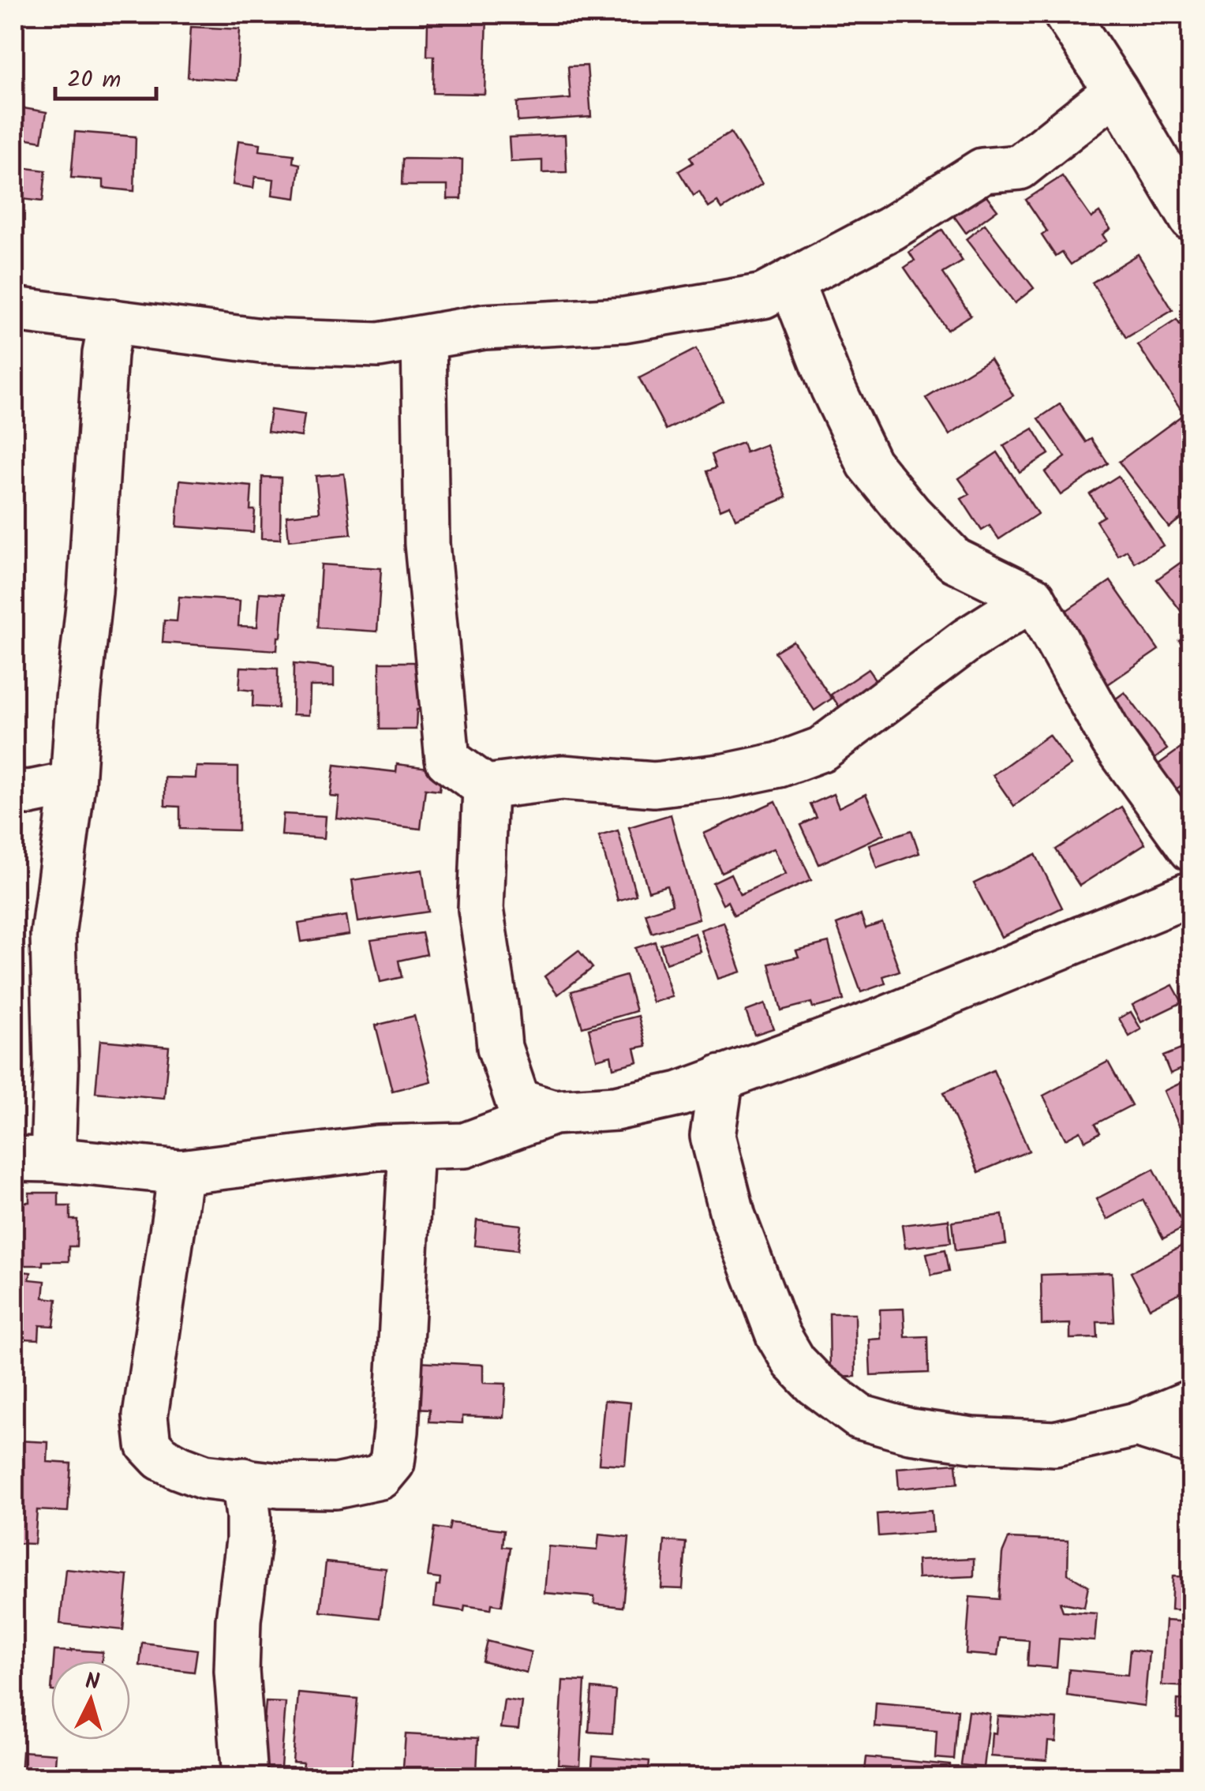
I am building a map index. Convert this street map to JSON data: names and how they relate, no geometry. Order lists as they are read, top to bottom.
{
  "scale_bar": "20 m",
  "north": "top"
}
